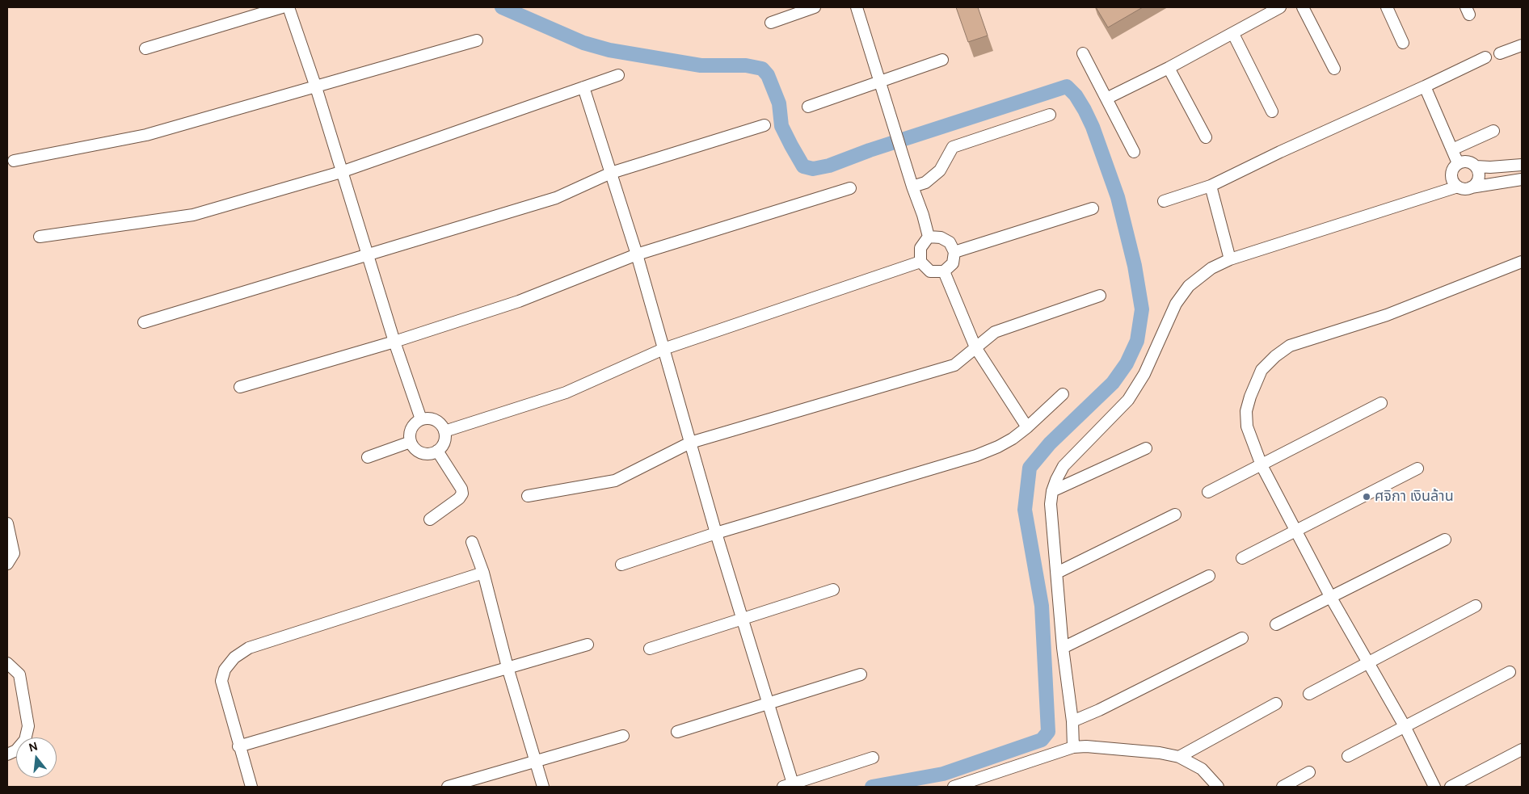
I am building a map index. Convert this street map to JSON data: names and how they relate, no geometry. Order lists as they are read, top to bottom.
{
  "places": ["ศจิกา เงินล้าน"],
  "north": "top"
}
